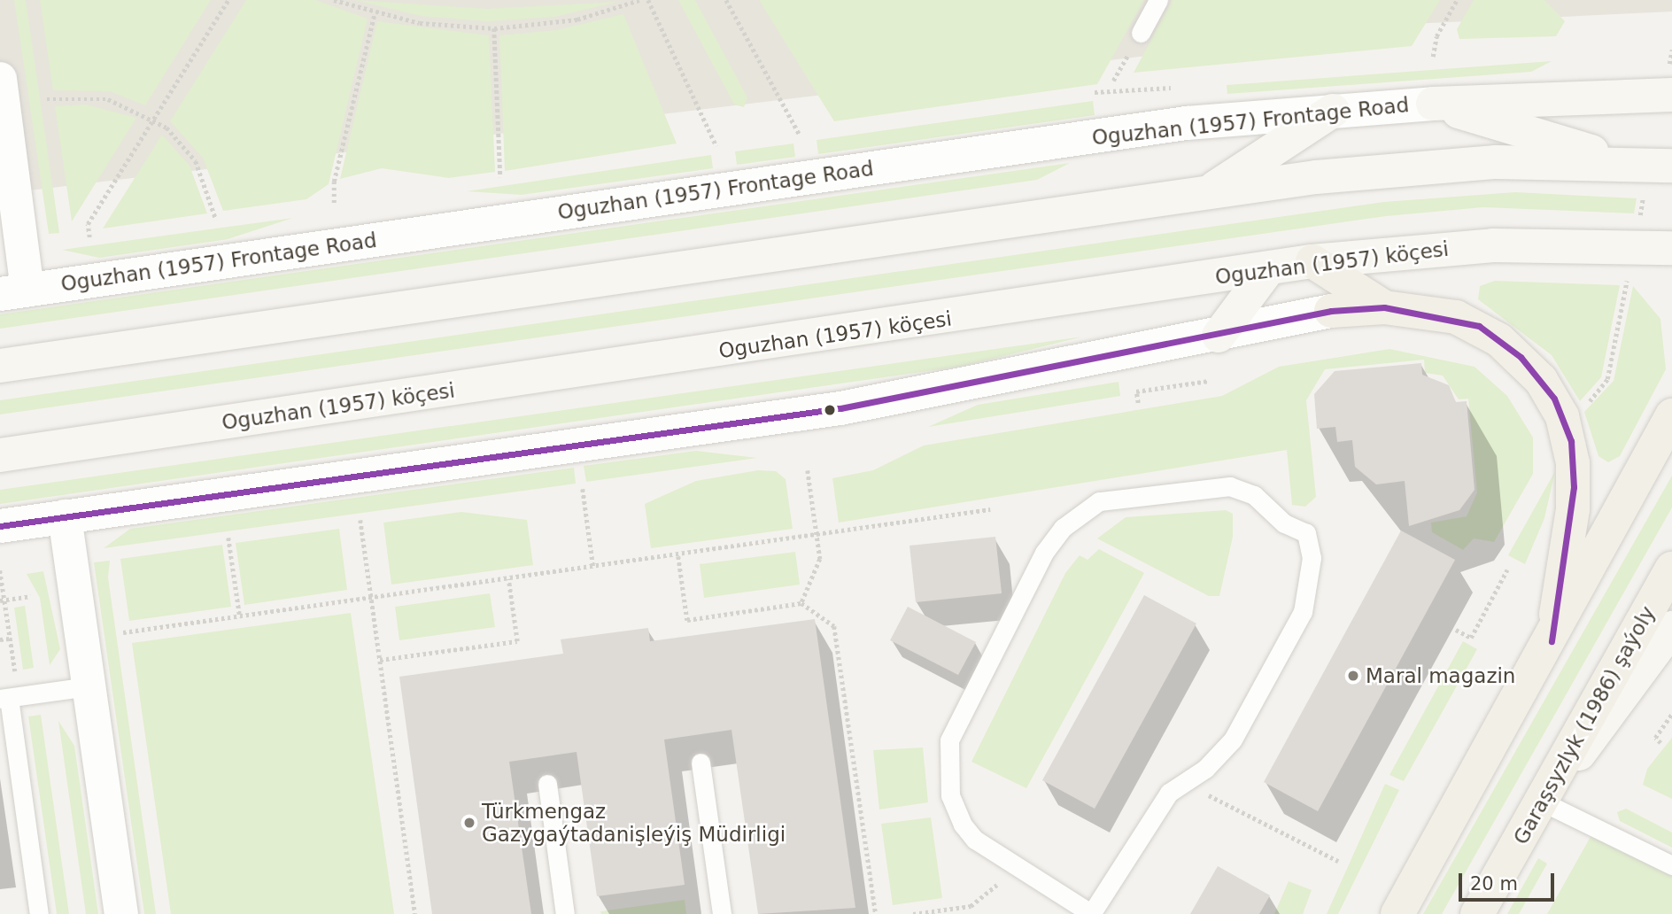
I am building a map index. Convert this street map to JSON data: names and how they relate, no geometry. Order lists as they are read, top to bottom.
{
  "streets": {
    "main road": ["Oguzhan (1957) köçesi", "Garaşsyzlyk (1986) şaýoly"],
    "street": ["Oguzhan (1957) Frontage Road"]
  },
  "places": ["Maral magazin", "Türkmengaz Gazygaýtadanişleýiş Müdirligi"],
  "scale_bar": "20 m"
}
